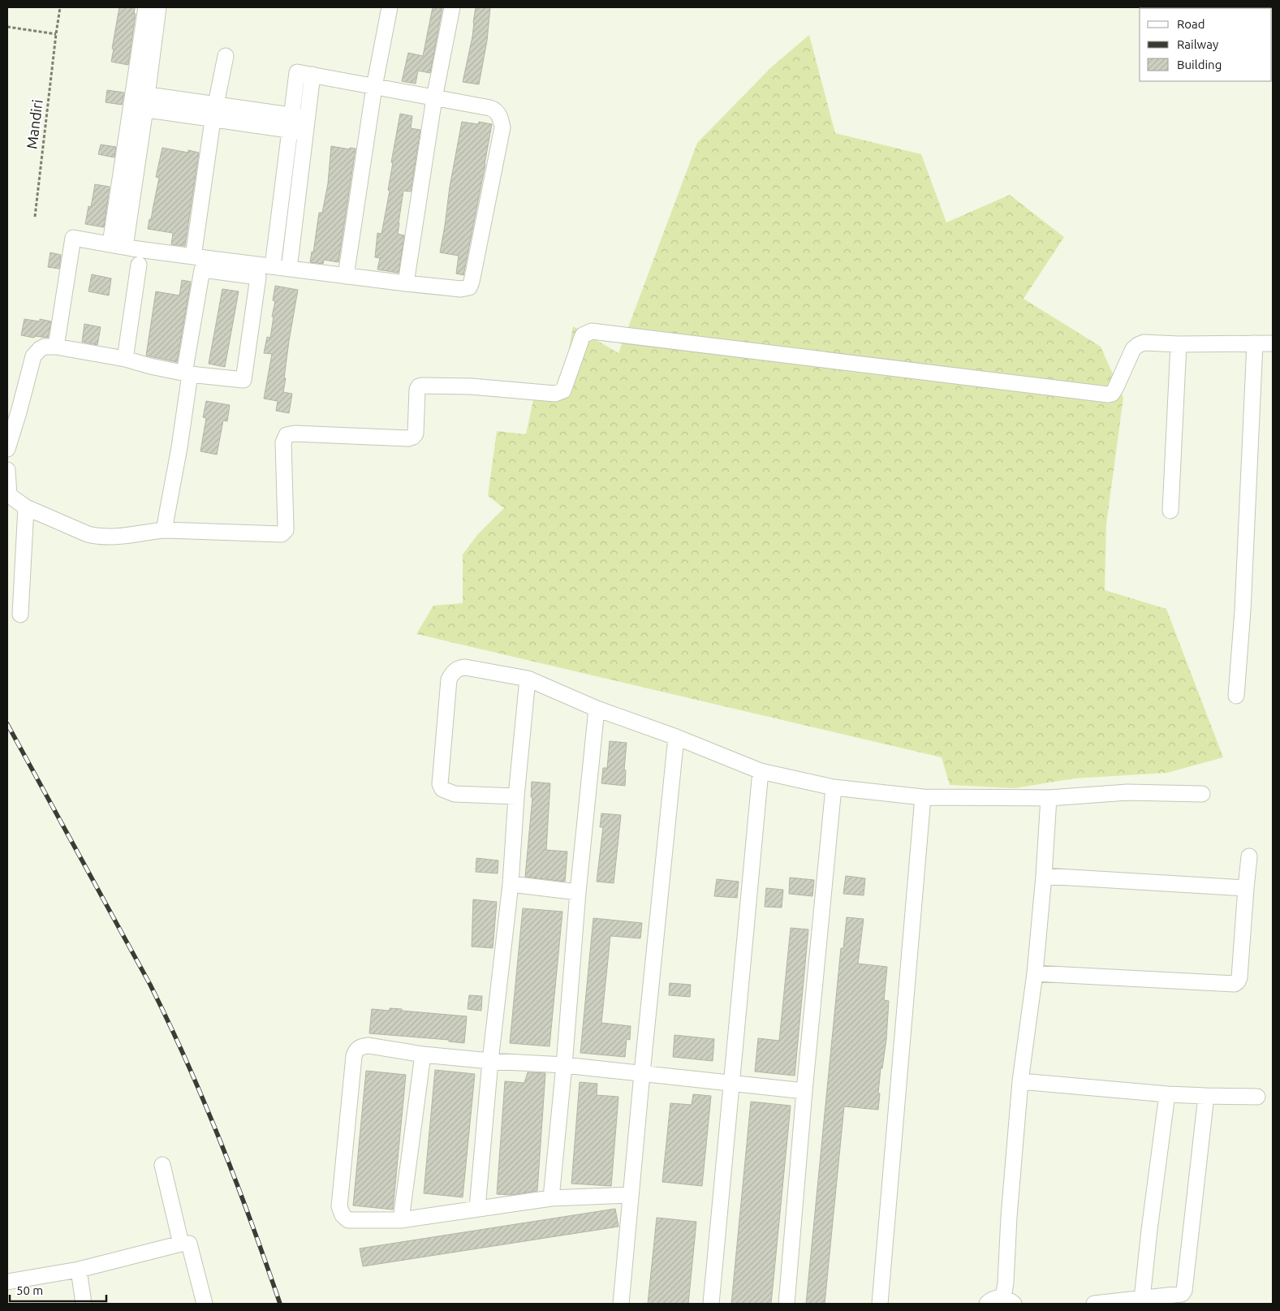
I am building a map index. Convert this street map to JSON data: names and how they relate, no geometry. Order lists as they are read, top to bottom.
{
  "streets": {
    "path": ["Mandiri"]
  },
  "legend": ["Road", "Railway", "Building"],
  "scale_bar": "50 m"
}
